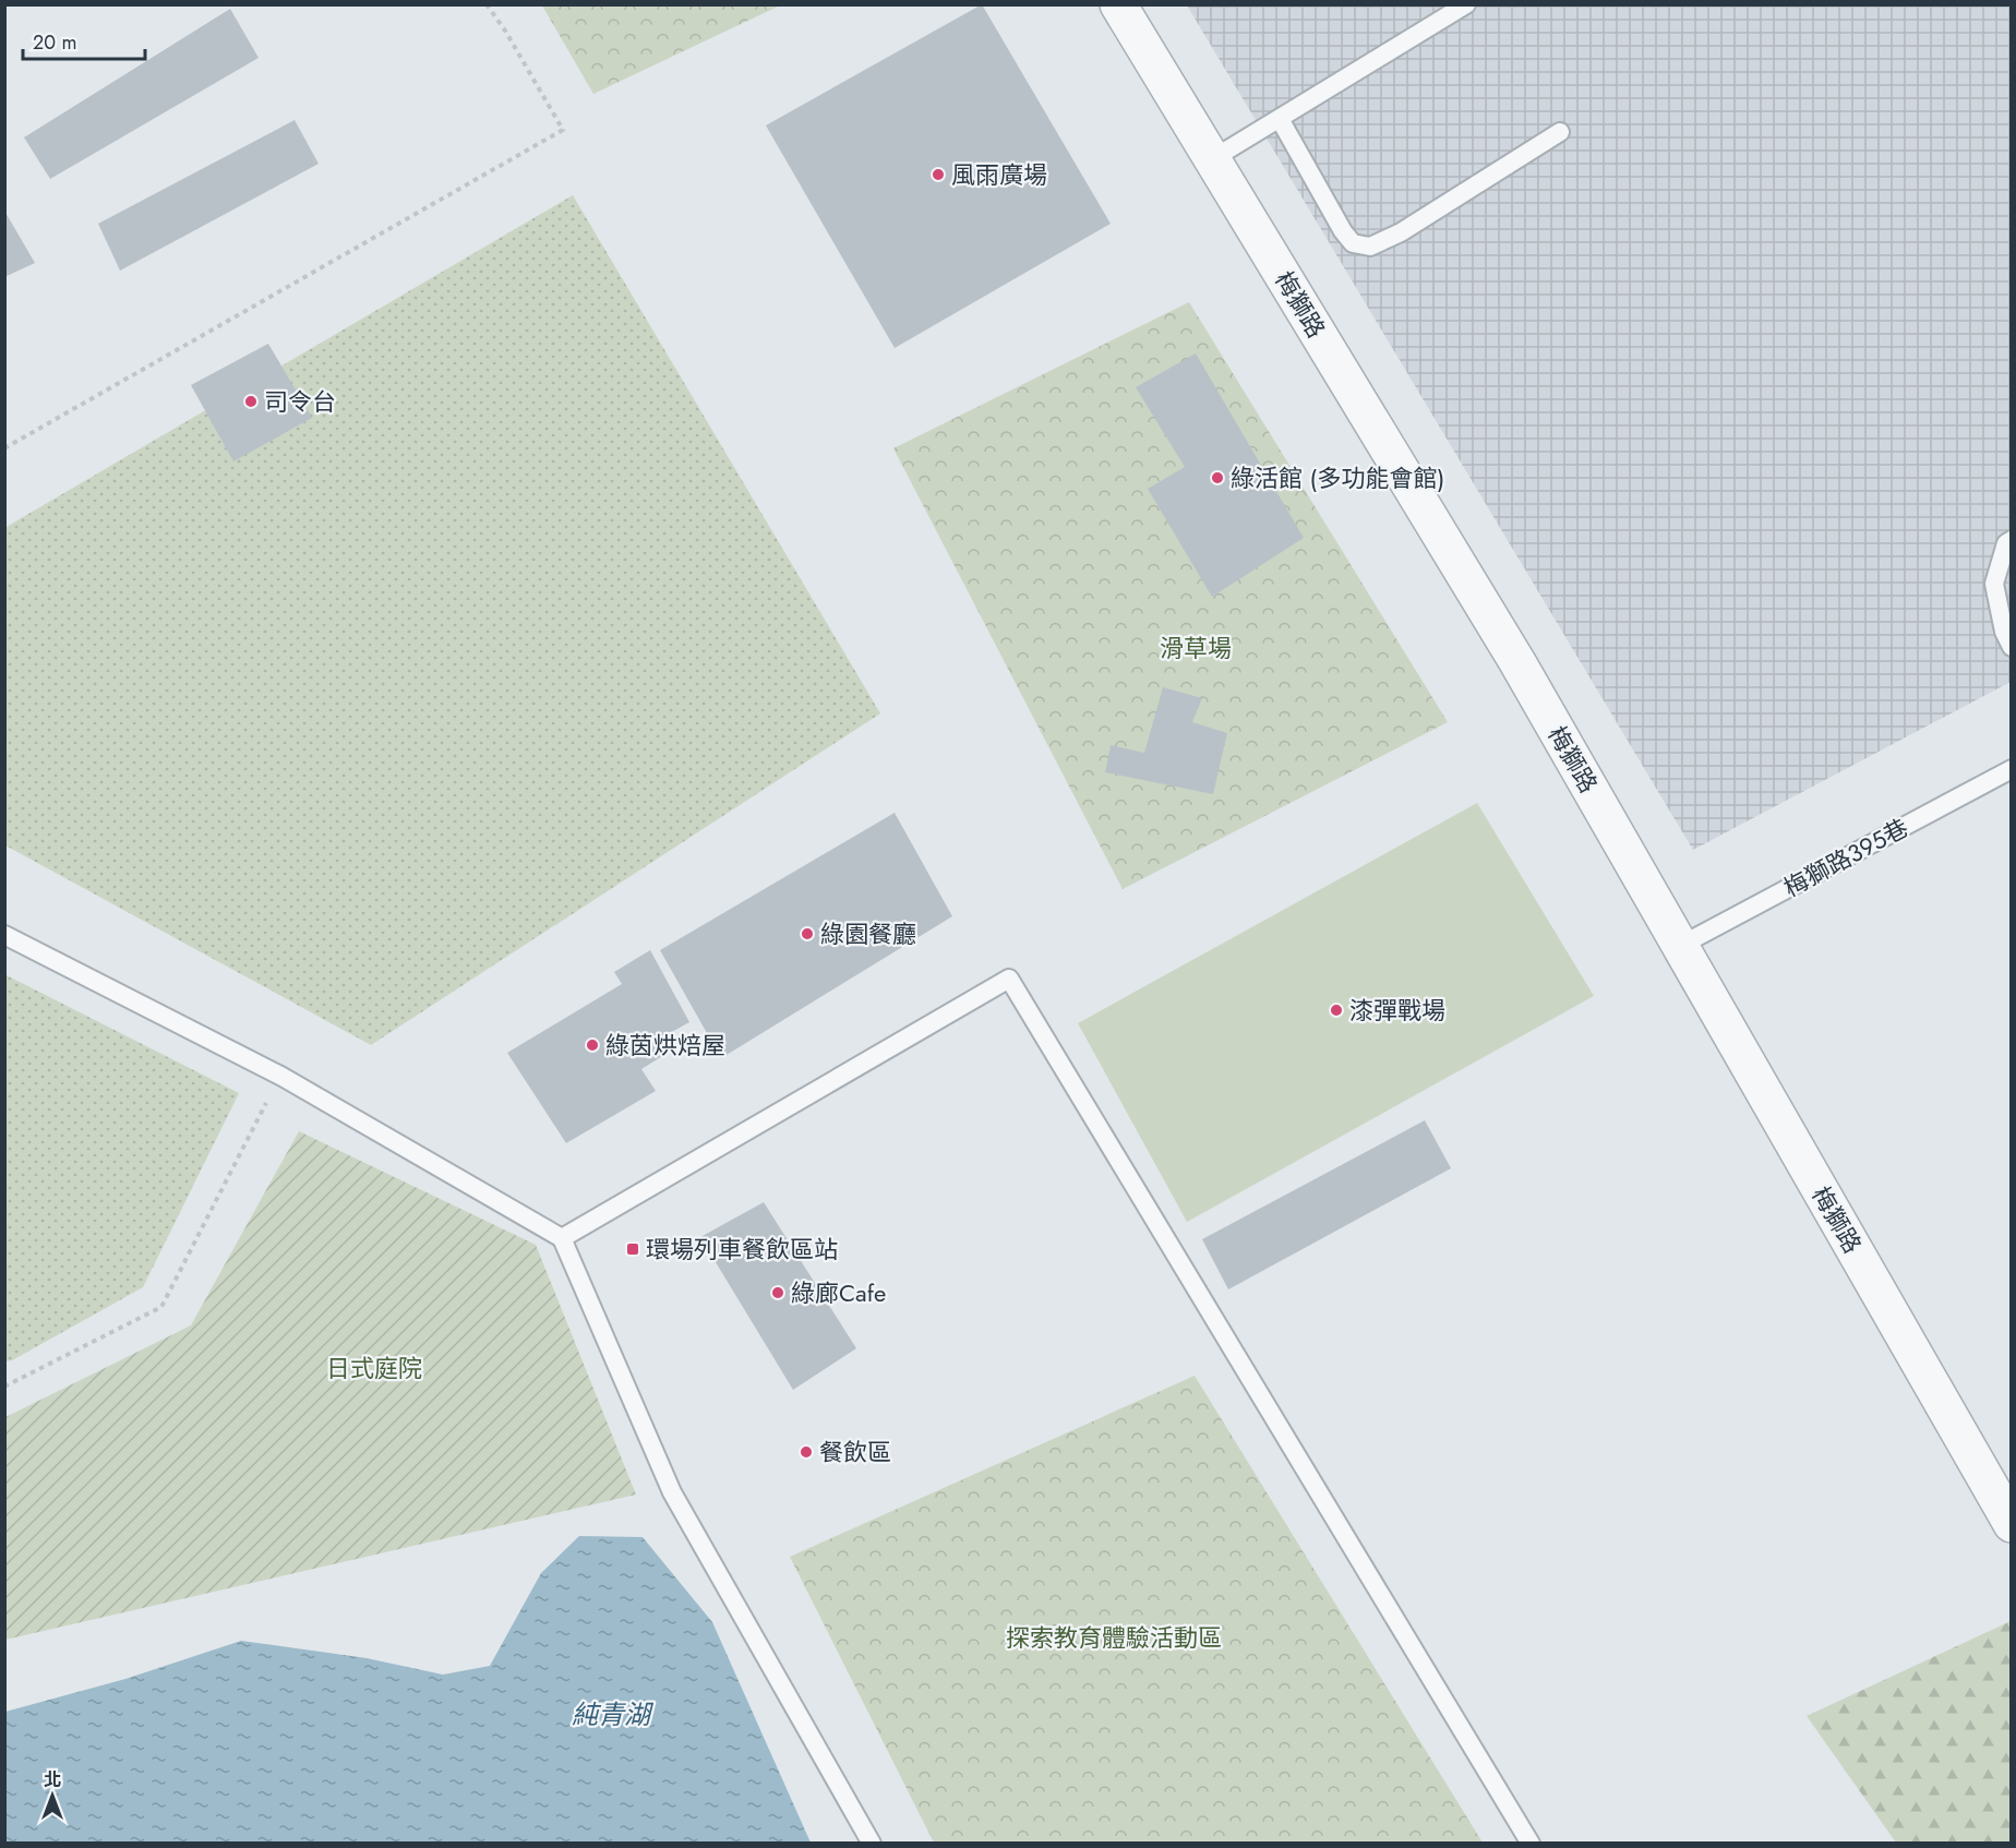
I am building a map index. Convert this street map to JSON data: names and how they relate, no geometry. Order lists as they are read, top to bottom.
{
  "streets": {
    "street": ["梅獅路"],
    "lane": ["梅獅路395巷"]
  },
  "crossings": [
    ["梅獅路", "梅獅路395巷"]
  ],
  "water": ["純青湖"],
  "parks": ["滑草場", "日式庭院", "探索教育體驗活動區"],
  "places": {
    "other": [
      "風雨廣場",
      "司令台",
      "綠活館 (多功能會館)",
      "綠園餐廳",
      "漆彈戰場",
      "綠茵烘焙屋",
      "綠廊Cafe",
      "餐飲區"
    ],
    "transit": ["環場列車餐飲區站"]
  },
  "scale_bar": "20 m",
  "north": "top"
}
